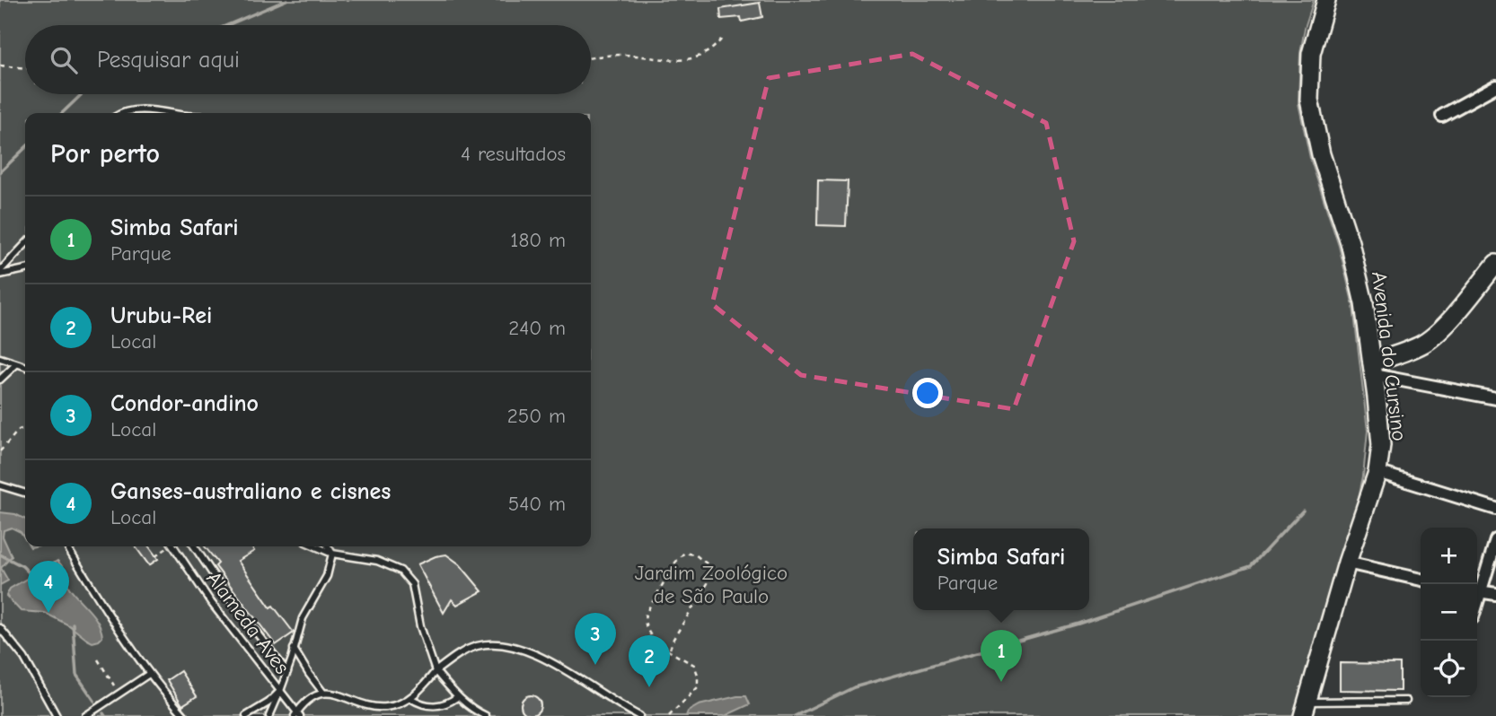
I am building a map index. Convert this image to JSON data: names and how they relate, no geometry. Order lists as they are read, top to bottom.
{
  "streets": {
    "main road": ["Avenida do Cursino"],
    "lane": ["Alameda Aves"]
  },
  "parks": ["Jardim Zoológico de São Paulo"],
  "page": {
    "search": "Pesquisar aqui",
    "heading": ["Por perto", "4 resultados"],
    "list": [
      {
        "mark": "1",
        "name": "Simba Safari",
        "note": "Parque",
        "value": "180 m"
      },
      {
        "mark": "2",
        "name": "Urubu-Rei",
        "note": "Local",
        "value": "240 m"
      },
      {
        "mark": "3",
        "name": "Condor-andino",
        "note": "Local",
        "value": "250 m"
      },
      {
        "mark": "4",
        "name": "Ganses-australiano e cisnes",
        "note": "Local",
        "value": "540 m"
      }
    ],
    "map_buttons": ["+", "−"],
    "popup": ["Simba Safari", "Parque"],
    "pins": [
      "4",
      "3",
      "1",
      "2"
    ]
  }
}
